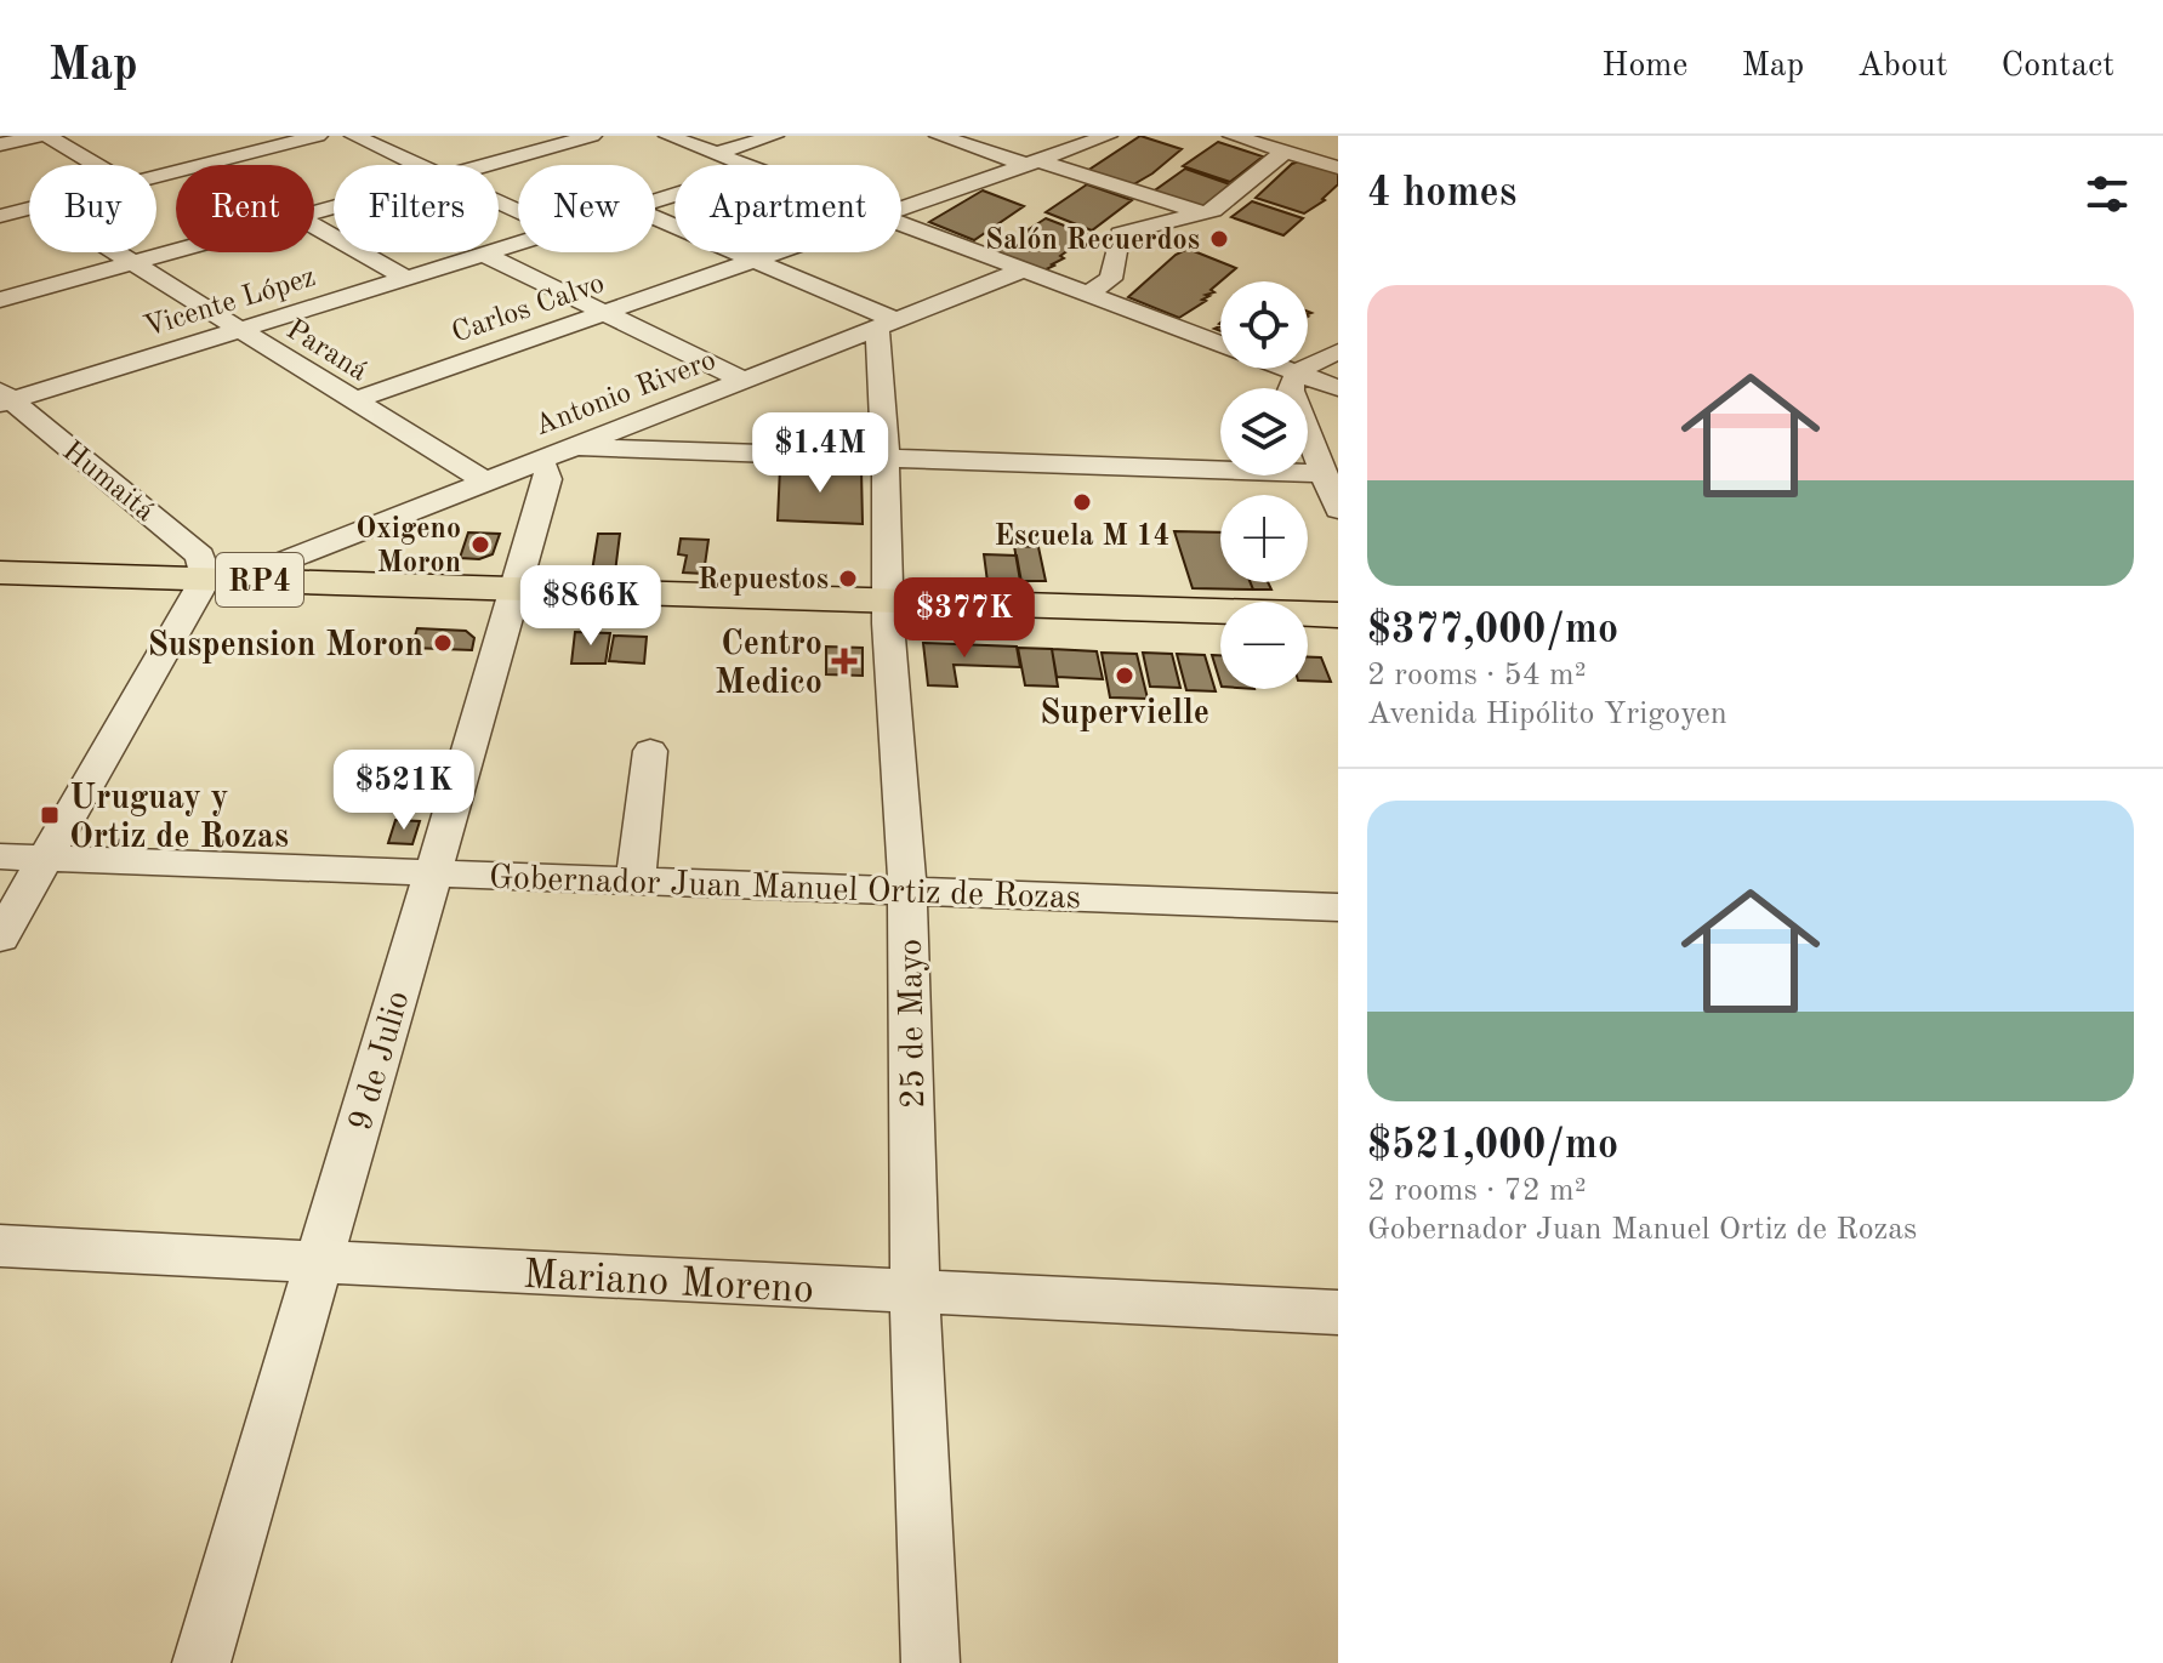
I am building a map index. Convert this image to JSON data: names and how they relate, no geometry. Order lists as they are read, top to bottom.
{
  "streets": {
    "main road": ["RP4"],
    "street": [
      "Vicente López",
      "Carlos Calvo",
      "Paraná",
      "Antonio Rivero",
      "Humaitá",
      "Gobernador Juan Manuel Ortiz de Rozas",
      "25 de Mayo",
      "9 de Julio",
      "Mariano Moreno"
    ]
  },
  "crossings": [
    ["Vicente López", "Paraná"],
    ["Vicente López", "Humaitá"],
    ["Carlos Calvo", "Paraná"],
    ["Paraná", "Antonio Rivero"],
    ["Antonio Rivero", "RP4"],
    ["Antonio Rivero", "25 de Mayo"],
    ["Antonio Rivero", "9 de Julio"],
    ["Humaitá", "RP4"],
    ["RP4", "25 de Mayo"],
    ["RP4", "9 de Julio"],
    ["Gobernador Juan Manuel Ortiz de Rozas", "25 de Mayo"],
    ["Gobernador Juan Manuel Ortiz de Rozas", "9 de Julio"],
    ["25 de Mayo", "Mariano Moreno"],
    ["9 de Julio", "Mariano Moreno"]
  ],
  "places": {
    "other": [
      "Salón Recuerdos",
      "Escuela M 14",
      "Oxigeno Moron",
      "Repuestos",
      "Suspension Moron",
      "Supervielle"
    ],
    "health": ["Centro Medico"],
    "transit": ["Uruguay y Ortiz de Rozas"]
  },
  "page": {
    "header": "Map",
    "nav": [
      "Home",
      "Map",
      "About",
      "Contact"
    ],
    "heading": "4 homes",
    "chip": [
      "Buy",
      "Rent",
      "Filters",
      "New",
      "Apartment"
    ],
    "list": [
      {
        "name": "$377,000/mo",
        "note": "2 rooms · 54 m² · Avenida Hipólito Yrigoyen"
      },
      {
        "name": "$521,000/mo",
        "note": "2 rooms · 72 m² · Gobernador Juan Manuel Ortiz de Rozas"
      }
    ],
    "map_buttons": ["+", "−"],
    "price": [
      "$1.4M",
      "$866K",
      "$377K",
      "$521K"
    ]
  }
}
